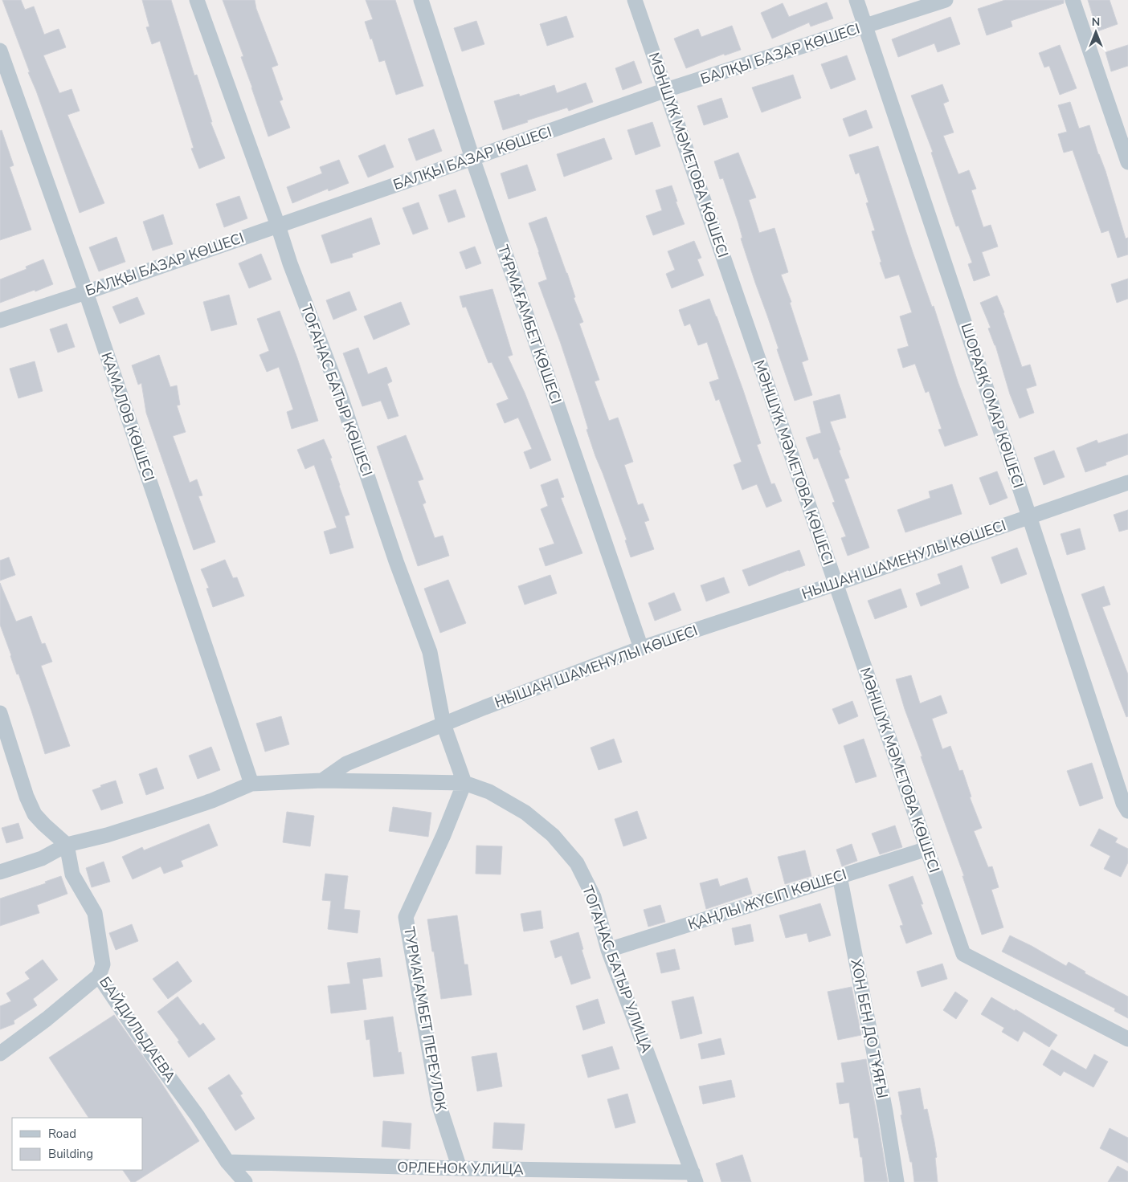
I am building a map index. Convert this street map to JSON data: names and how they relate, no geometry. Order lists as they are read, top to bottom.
{
  "streets": {
    "street": [
      "БАЛҚЫ БАЗАР КӨШЕСІ",
      "МӘНШҮК МӘМЕТОВА КӨШЕСІ",
      "ТҰРМАҒАМБЕТ КӨШЕСІ",
      "ТОҒАНАС БАТЫР КӨШЕСІ",
      "ШОРАЯҚ ОМАР КӨШЕСІ",
      "КАМАЛОВ КӨШЕСІ",
      "НЫШАН ШАМЕНУЛЫ КӨШЕСІ",
      "ҚАҢЛЫ ЖҮСІП КӨШЕСІ",
      "ТОГАНАС БАТЫР УЛИЦА",
      "ТУРМАГАМБЕТ ПЕРЕУЛОК",
      "ХОН БЕН ДО ТҰЯҒЫ",
      "БАЙДИЛЬДАЕВА",
      "ОРЛЕНОК УЛИЦА"
    ]
  },
  "crossings": [
    ["БАЛҚЫ БАЗАР КӨШЕСІ", "МӘНШҮК МӘМЕТОВА КӨШЕСІ"],
    ["БАЛҚЫ БАЗАР КӨШЕСІ", "ТҰРМАҒАМБЕТ КӨШЕСІ"],
    ["БАЛҚЫ БАЗАР КӨШЕСІ", "ТОҒАНАС БАТЫР КӨШЕСІ"],
    ["БАЛҚЫ БАЗАР КӨШЕСІ", "ШОРАЯҚ ОМАР КӨШЕСІ"],
    ["БАЛҚЫ БАЗАР КӨШЕСІ", "КАМАЛОВ КӨШЕСІ"],
    ["МӘНШҮК МӘМЕТОВА КӨШЕСІ", "НЫШАН ШАМЕНУЛЫ КӨШЕСІ"],
    ["МӘНШҮК МӘМЕТОВА КӨШЕСІ", "ҚАҢЛЫ ЖҮСІП КӨШЕСІ"],
    ["ТҰРМАҒАМБЕТ КӨШЕСІ", "НЫШАН ШАМЕНУЛЫ КӨШЕСІ"],
    ["ТОҒАНАС БАТЫР КӨШЕСІ", "НЫШАН ШАМЕНУЛЫ КӨШЕСІ"],
    ["ТОҒАНАС БАТЫР КӨШЕСІ", "ТОГАНАС БАТЫР УЛИЦА"],
    ["ТОҒАНАС БАТЫР КӨШЕСІ", "ТУРМАГАМБЕТ ПЕРЕУЛОК"],
    ["ШОРАЯҚ ОМАР КӨШЕСІ", "НЫШАН ШАМЕНУЛЫ КӨШЕСІ"],
    ["НЫШАН ШАМЕНУЛЫ КӨШЕСІ", "ТОГАНАС БАТЫР УЛИЦА"],
    ["ҚАҢЛЫ ЖҮСІП КӨШЕСІ", "ТОГАНАС БАТЫР УЛИЦА"],
    ["ҚАҢЛЫ ЖҮСІП КӨШЕСІ", "ХОН БЕН ДО ТҰЯҒЫ"],
    ["ТОГАНАС БАТЫР УЛИЦА", "ТУРМАГАМБЕТ ПЕРЕУЛОК"],
    ["ТОГАНАС БАТЫР УЛИЦА", "ОРЛЕНОК УЛИЦА"],
    ["ТУРМАГАМБЕТ ПЕРЕУЛОК", "ОРЛЕНОК УЛИЦА"],
    ["БАЙДИЛЬДАЕВА", "ОРЛЕНОК УЛИЦА"]
  ],
  "legend": ["Road", "Building"],
  "north": "top"
}
